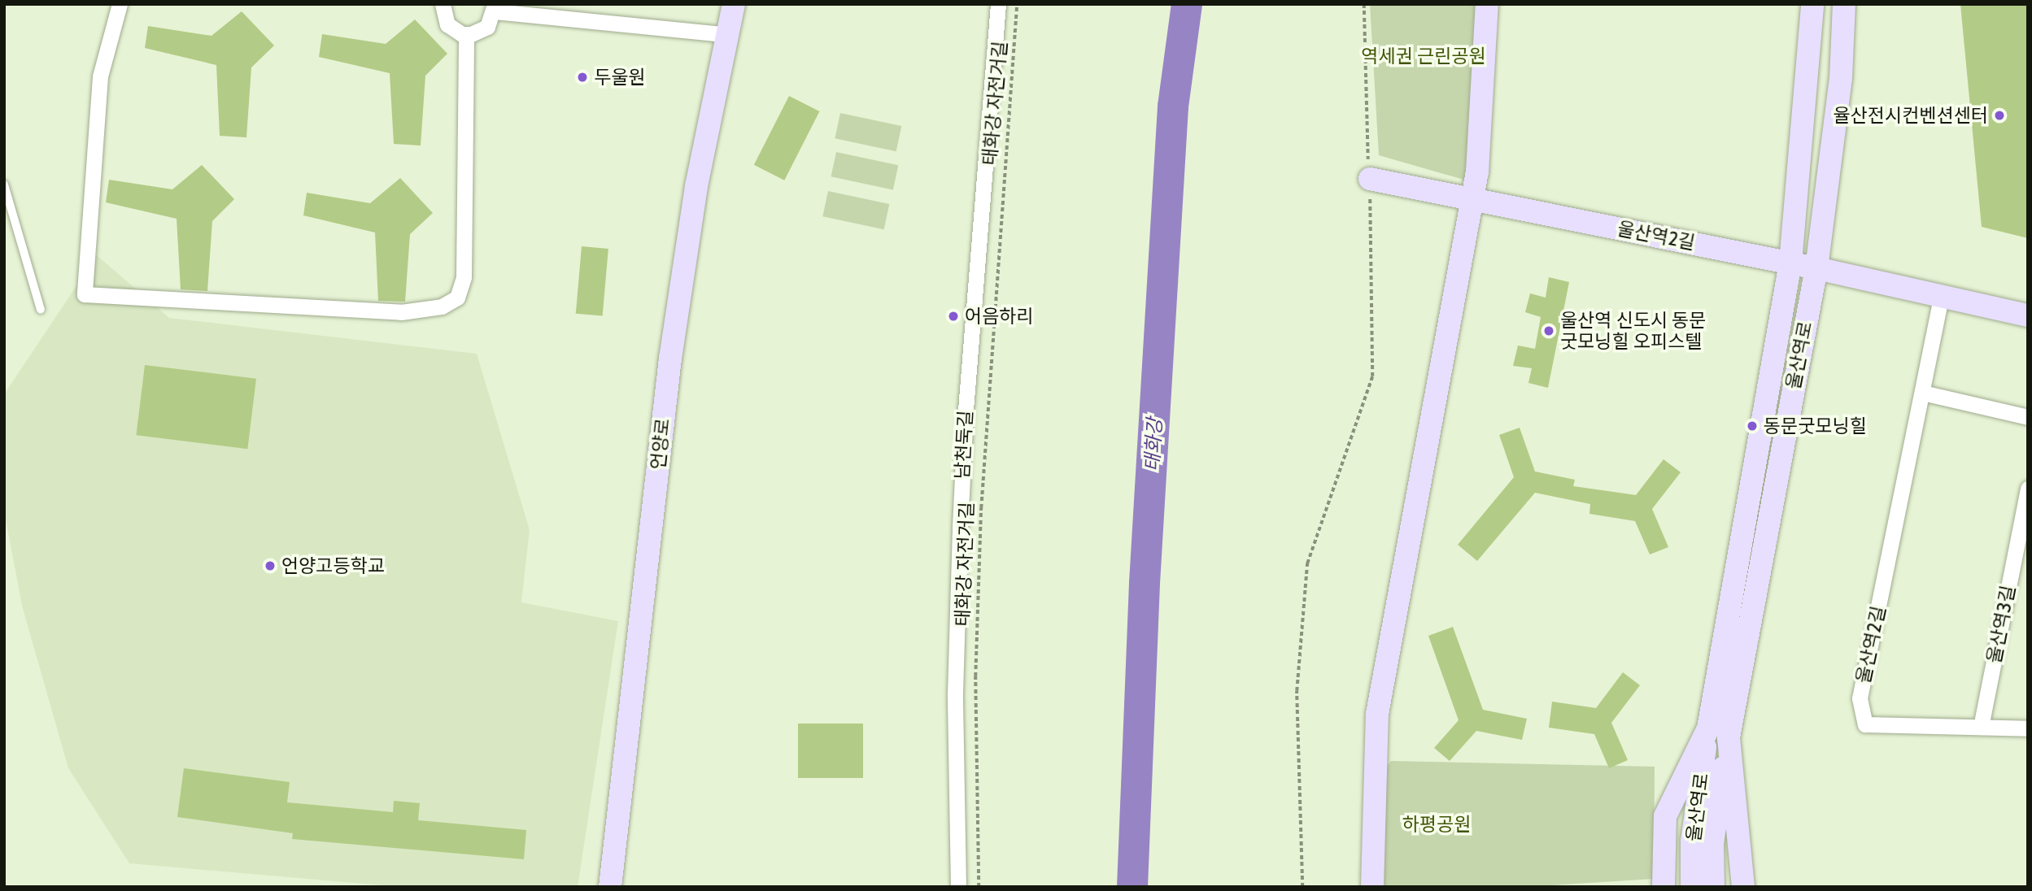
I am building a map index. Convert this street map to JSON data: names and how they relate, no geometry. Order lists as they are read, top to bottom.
{
  "streets": {
    "main road": ["울산역2길", "울산역로", "언양로"],
    "street": ["남천둑길", "울산역3길"],
    "path": ["태화강 자전거길"]
  },
  "crossings": [
    ["울산역2길", "울산역로"],
    ["울산역2길", "울산역3길"]
  ],
  "water": ["태화강"],
  "parks": ["역세권 근린공원", "하평공원"],
  "places": [
    "두울원",
    "율산전시컨벤션센터",
    "어음하리",
    "울산역 신도시 동문 굿모닝힐 오피스텔",
    "동문굿모닝힐",
    "언양고등학교"
  ]
}
